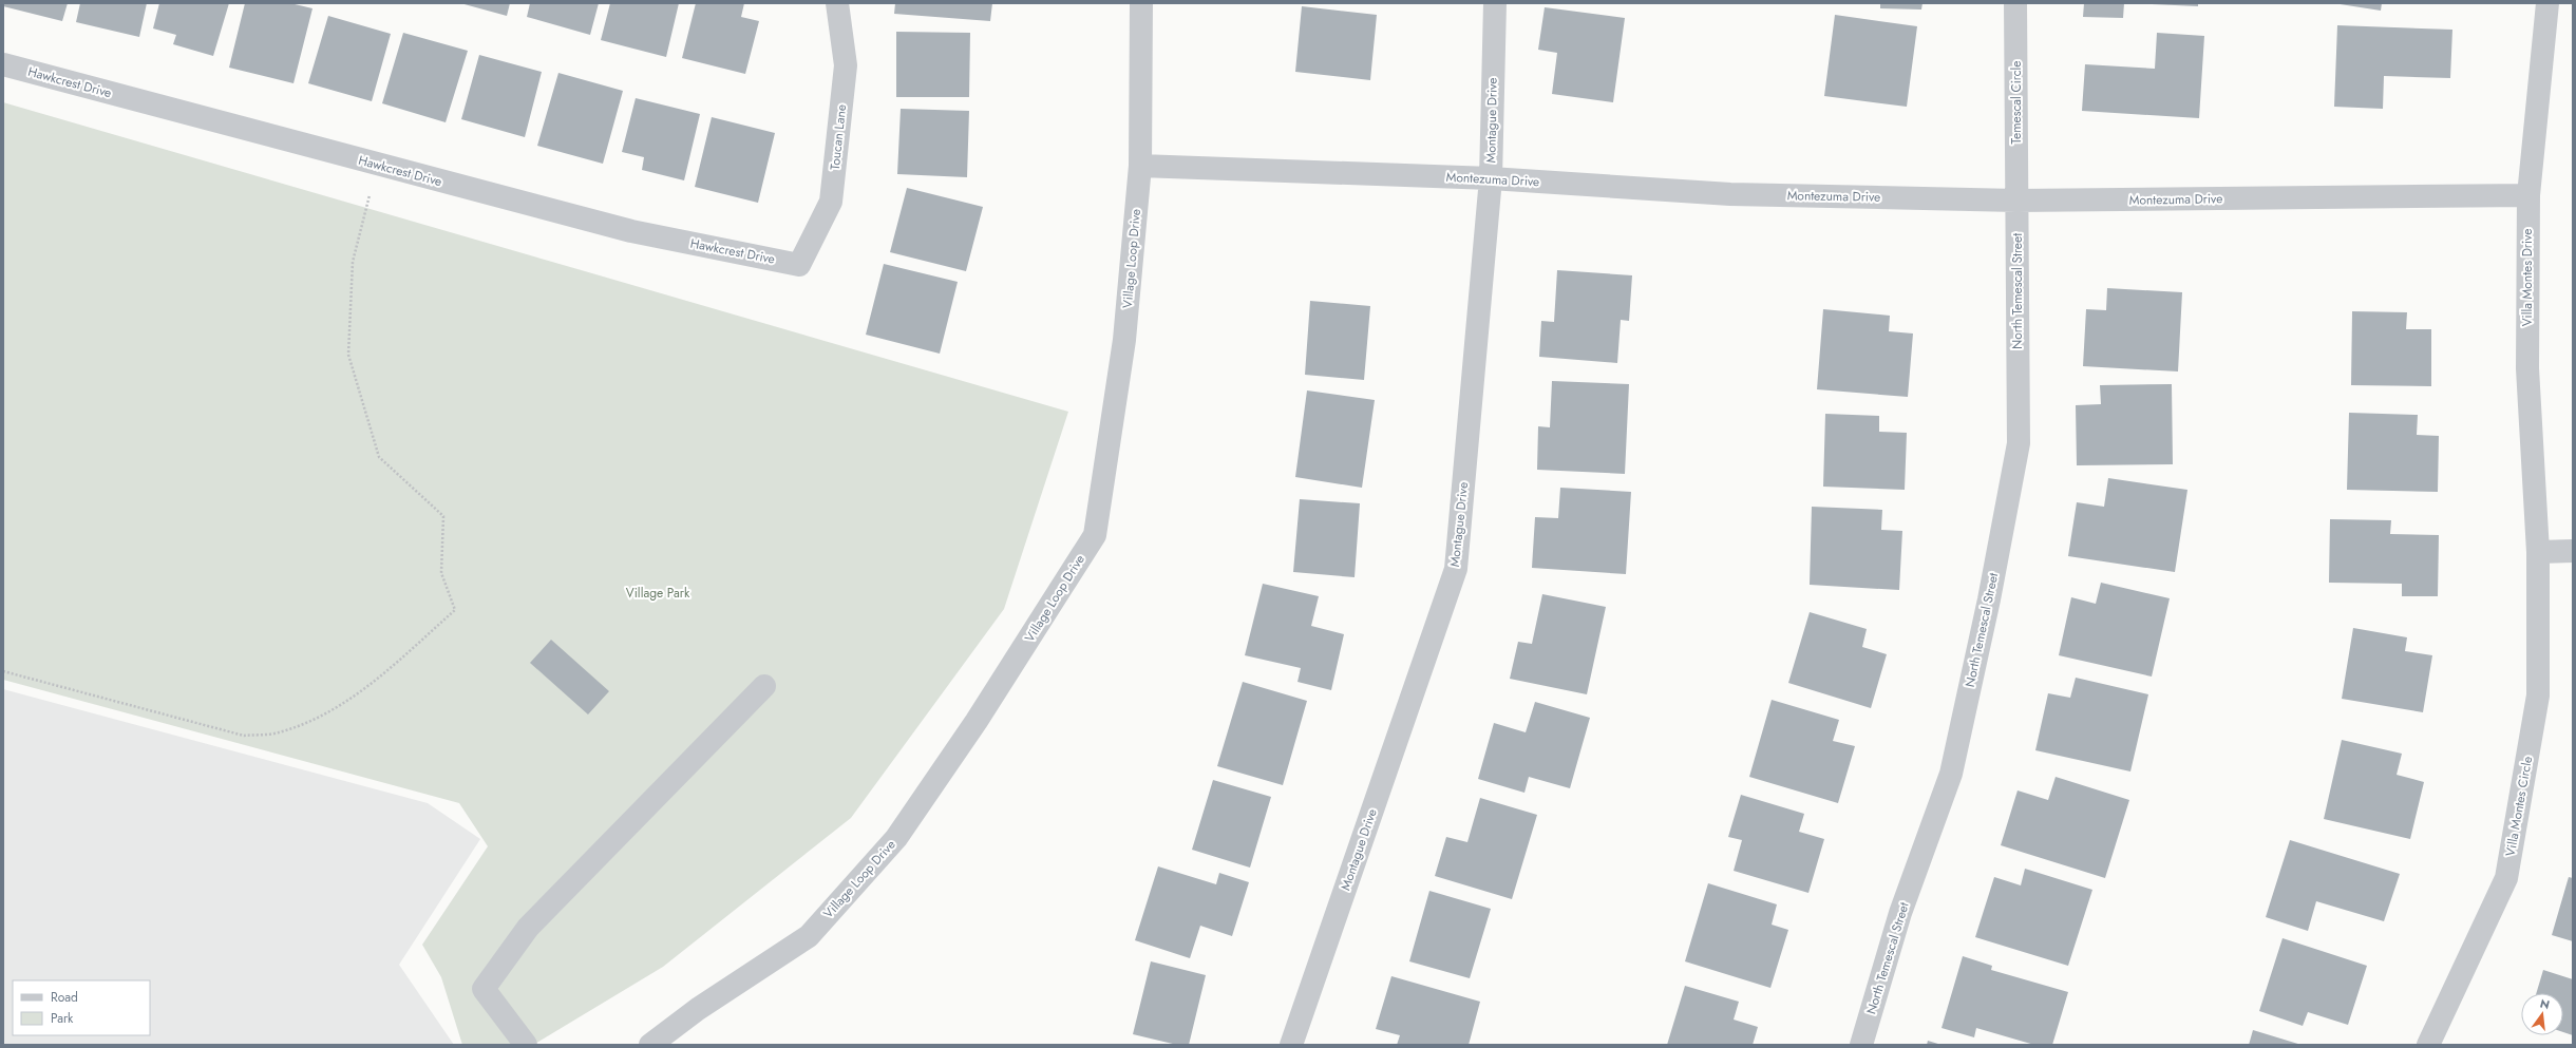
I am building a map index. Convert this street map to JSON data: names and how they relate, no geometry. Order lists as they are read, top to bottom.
{
  "streets": {
    "street": [
      "Hawkcrest Drive",
      "Temescal Circle",
      "Montague Drive",
      "Toucan Lane",
      "Montezuma Drive",
      "Village Loop Drive",
      "Villa Montes Drive",
      "North Temescal Street",
      "Villa Montes Circle"
    ]
  },
  "crossings": [
    ["Hawkcrest Drive", "Toucan Lane"],
    ["Temescal Circle", "Montezuma Drive"],
    ["Temescal Circle", "North Temescal Street"],
    ["Montague Drive", "Montezuma Drive"],
    ["Montezuma Drive", "Village Loop Drive"],
    ["Montezuma Drive", "Villa Montes Drive"],
    ["Montezuma Drive", "North Temescal Street"],
    ["Villa Montes Drive", "Villa Montes Circle"]
  ],
  "parks": ["Village Park"],
  "legend": ["Road", "Park"],
  "north": "top"
}
